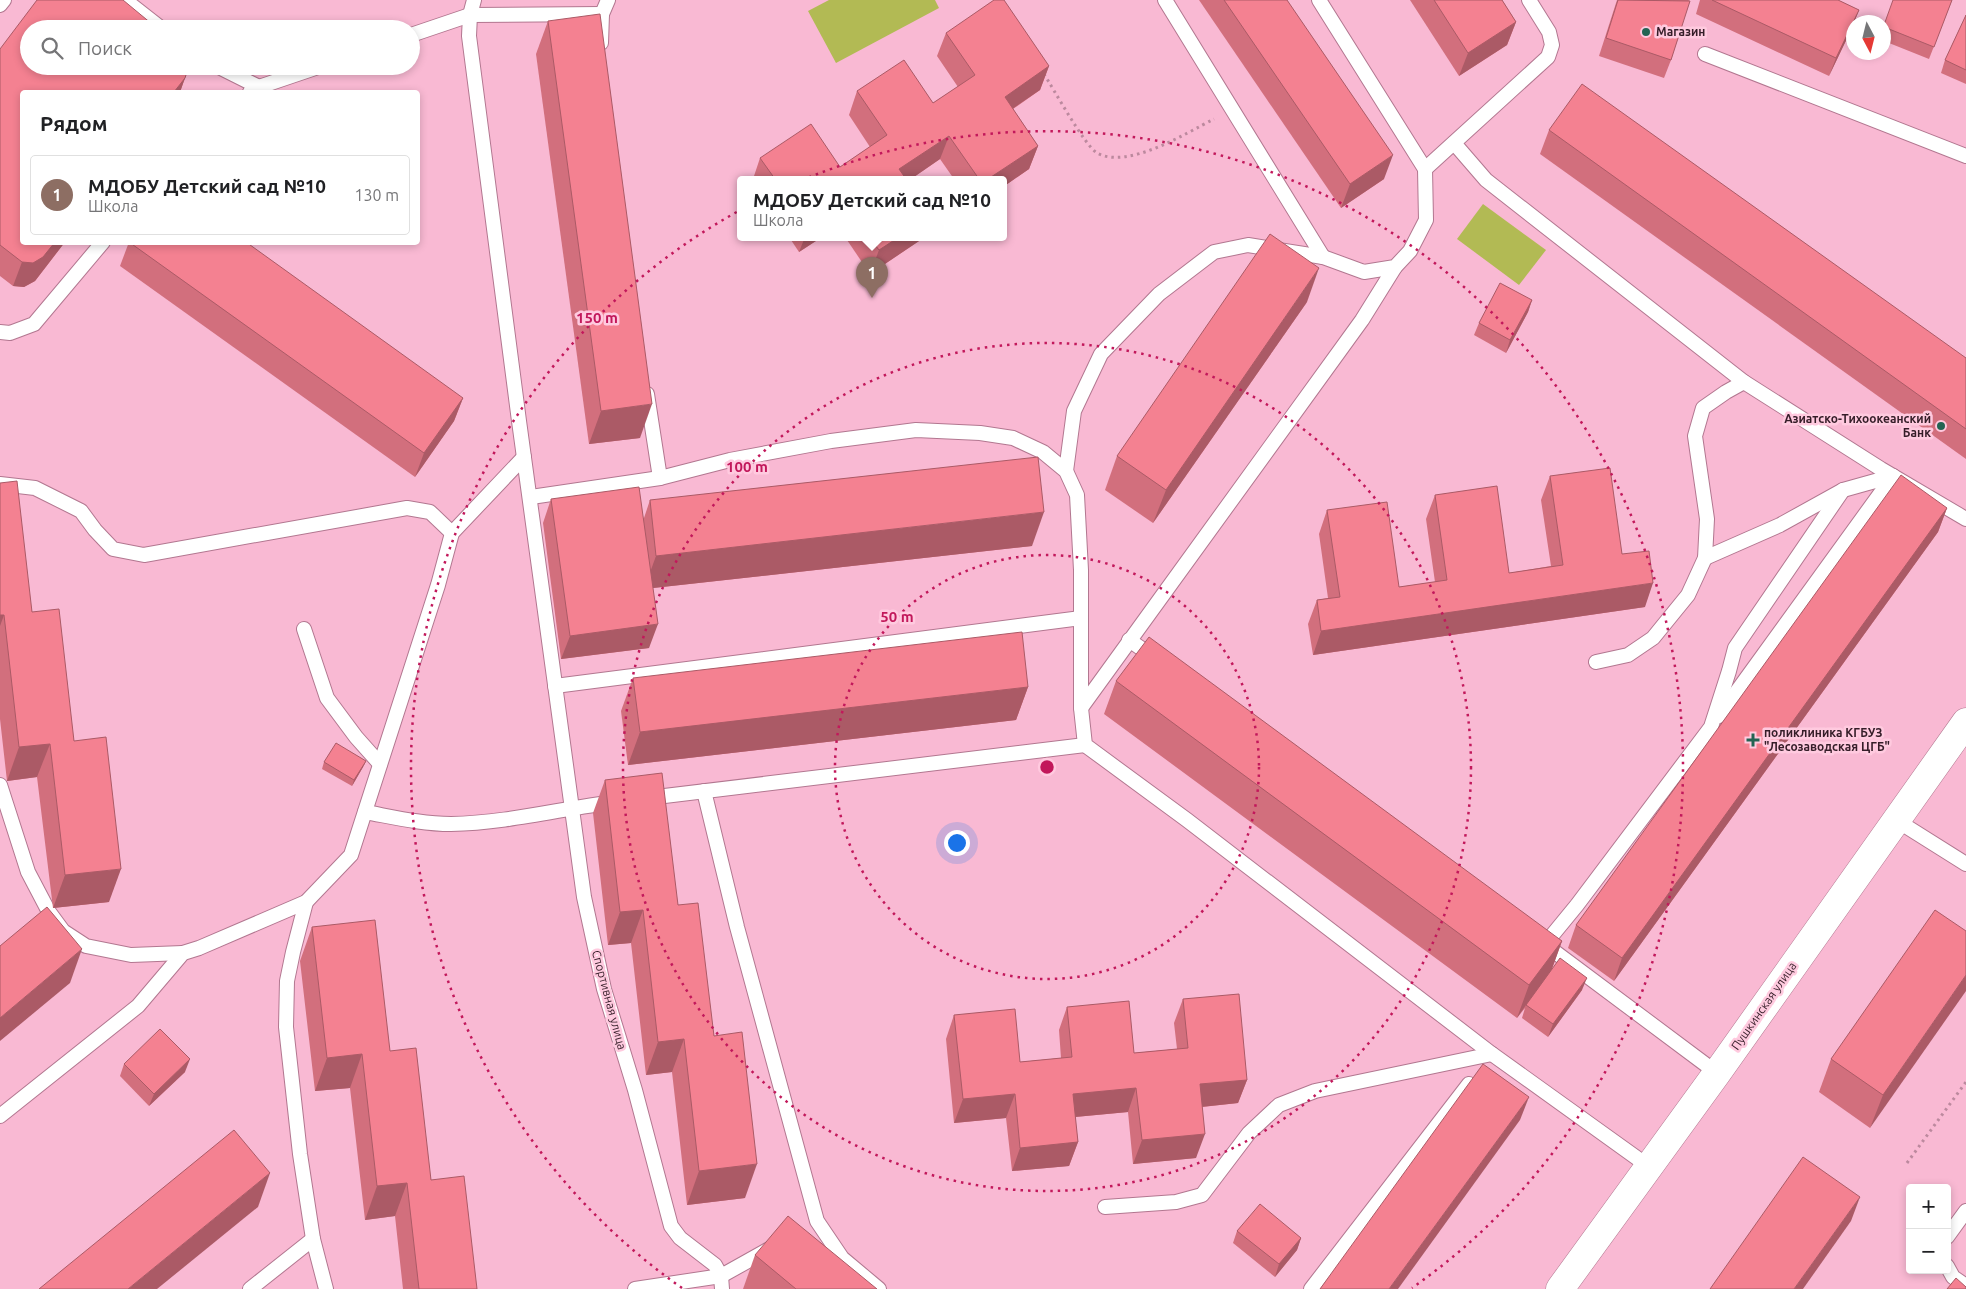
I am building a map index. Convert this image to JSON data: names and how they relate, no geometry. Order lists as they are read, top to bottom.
{
  "streets": {
    "main road": ["Пушкинская улица"],
    "lane": ["Спортивная улица"]
  },
  "places": {
    "other": ["Магазин", "Азиатско-Тихоокеанский Банк"],
    "health": ["поликлиника КГБУЗ \"Лесозаводская ЦГБ\""]
  },
  "north": "bottom",
  "page": {
    "search": "Поиск",
    "heading": "Рядом",
    "list": [
      {
        "mark": "1",
        "name": "МДОБУ Детский сад №10",
        "note": "Школа",
        "value": "130 m"
      }
    ],
    "popup": ["МДОБУ Детский сад №10", "Школа"],
    "pins": "1",
    "map_buttons": ["+", "−"]
  },
  "rings": ["150 m", "100 m", "50 m"]
}
